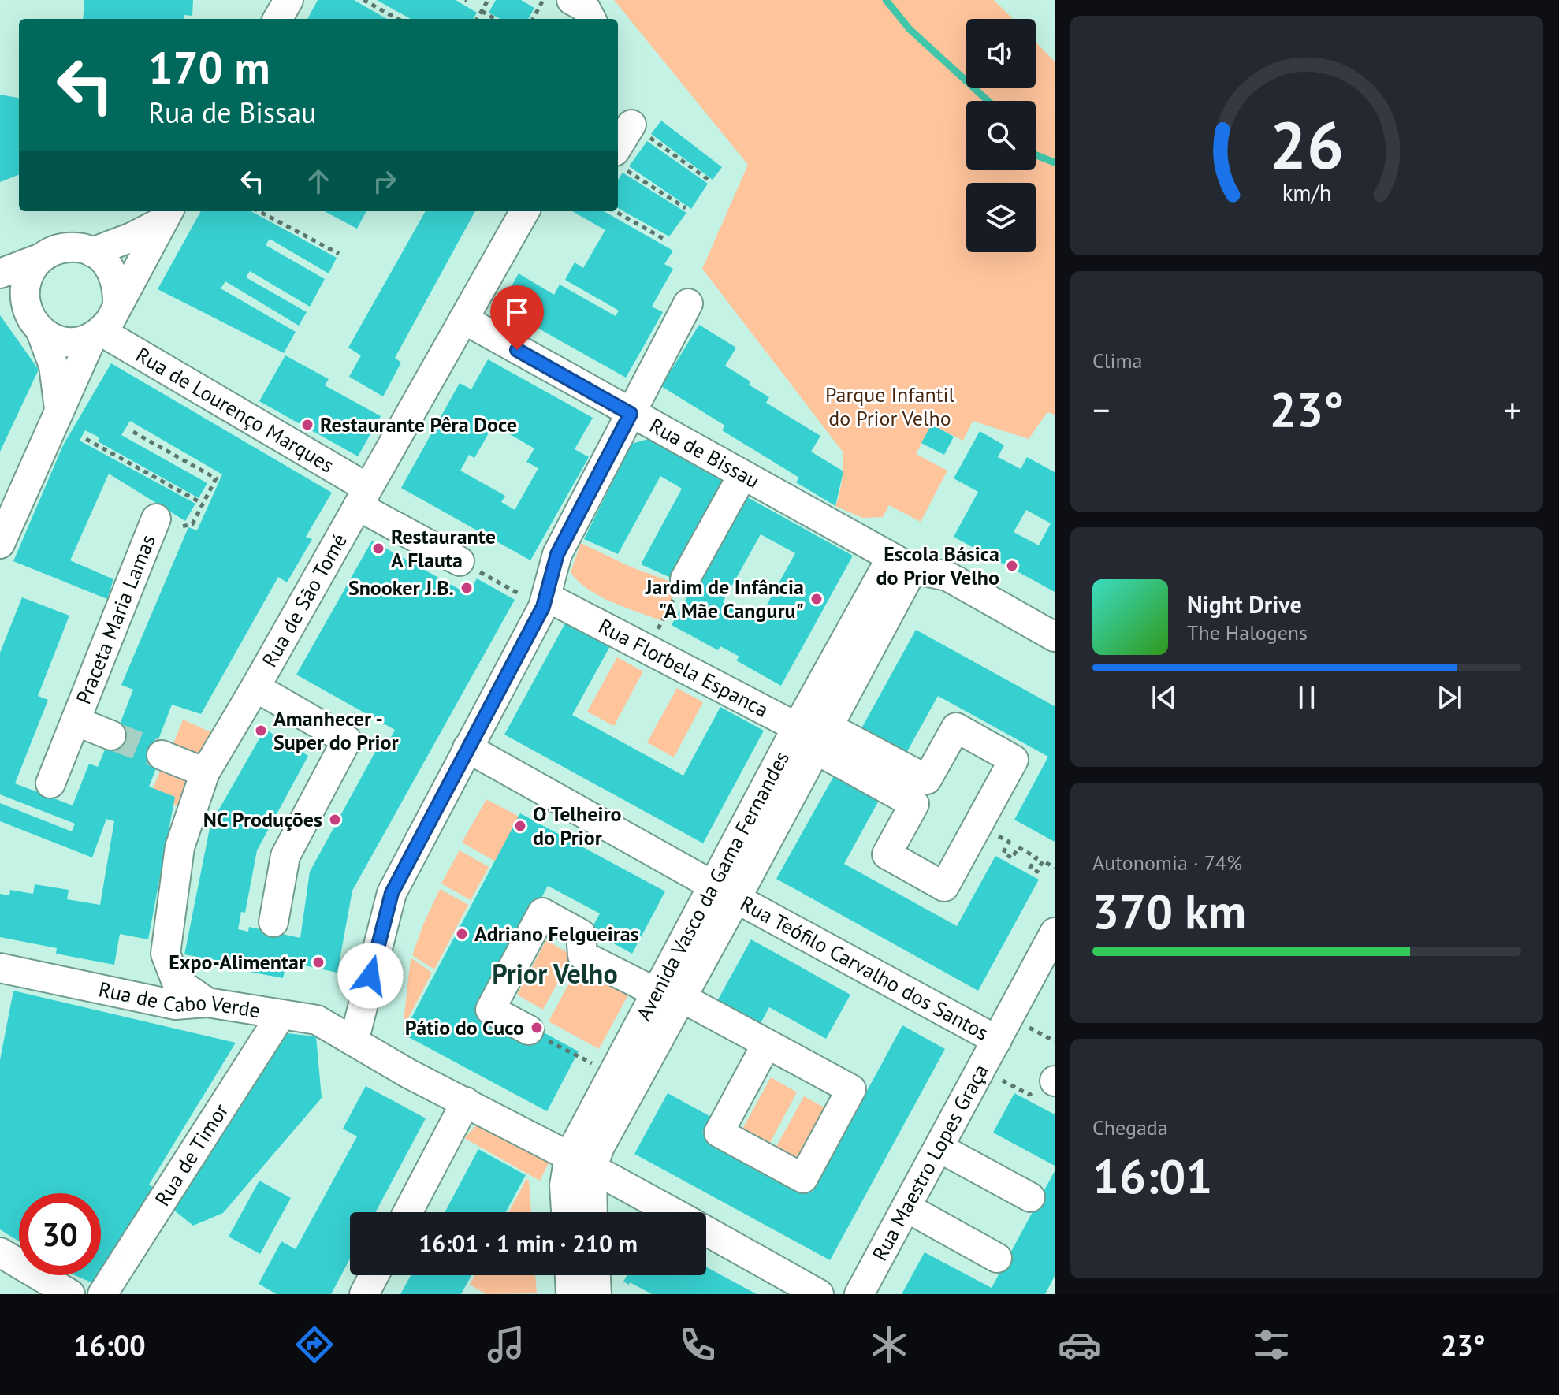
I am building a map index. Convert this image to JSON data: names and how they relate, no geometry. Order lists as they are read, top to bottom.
{
  "streets": {
    "street": [
      "Rua de Lourenço Marques",
      "Rua de Bissau",
      "Rua de São Tomé",
      "Praceta Maria Lamas",
      "Rua Florbela Espanca",
      "Avenida Vasco da Gama Fernandes",
      "Rua Teófilo Carvalho dos Santos",
      "Rua de Cabo Verde",
      "Rua de Timor",
      "Rua Maestro Lopes Graça"
    ]
  },
  "crossings": [
    ["Rua de Lourenço Marques", "Rua de São Tomé"],
    ["Rua de Bissau", "Rua de São Tomé"],
    ["Rua de Bissau", "Avenida Vasco da Gama Fernandes"],
    ["Rua de São Tomé", "Rua de Cabo Verde"],
    ["Rua Florbela Espanca", "Avenida Vasco da Gama Fernandes"],
    ["Avenida Vasco da Gama Fernandes", "Rua Teófilo Carvalho dos Santos"],
    ["Avenida Vasco da Gama Fernandes", "Rua de Cabo Verde"],
    ["Rua Teófilo Carvalho dos Santos", "Rua Maestro Lopes Graça"],
    ["Rua de Cabo Verde", "Rua de Timor"]
  ],
  "districts": ["Prior Velho"],
  "parks": ["Parque Infantil do Prior Velho"],
  "places": [
    "Restaurante Pêra Doce",
    "Restaurante A Flauta",
    "Escola Básica do Prior Velho",
    "Snooker J.B.",
    "Jardim de Infância \"A Mãe Canguru\"",
    "Amanhecer - Super do Prior",
    "NC Produções",
    "O Telheiro do Prior",
    "Adriano Felgueiras",
    "Expo-Alimentar",
    "Pátio do Cuco"
  ],
  "page": {
    "turn": ["170 m", "Rua de Bissau"],
    "tile": [
      "Clima",
      ["Autonomia · 74%", "370 km"],
      ["Chegada", "16:01"]
    ],
    "heat": ["−", "23°", "+"],
    "song": ["Night Drive", "The Halogens"],
    "limit": "30",
    "trip": "16:01 · 1 min · 210 m",
    "tabs": ["16:00", "23°"],
    "gauge": ["26", "km/h"]
  }
}
